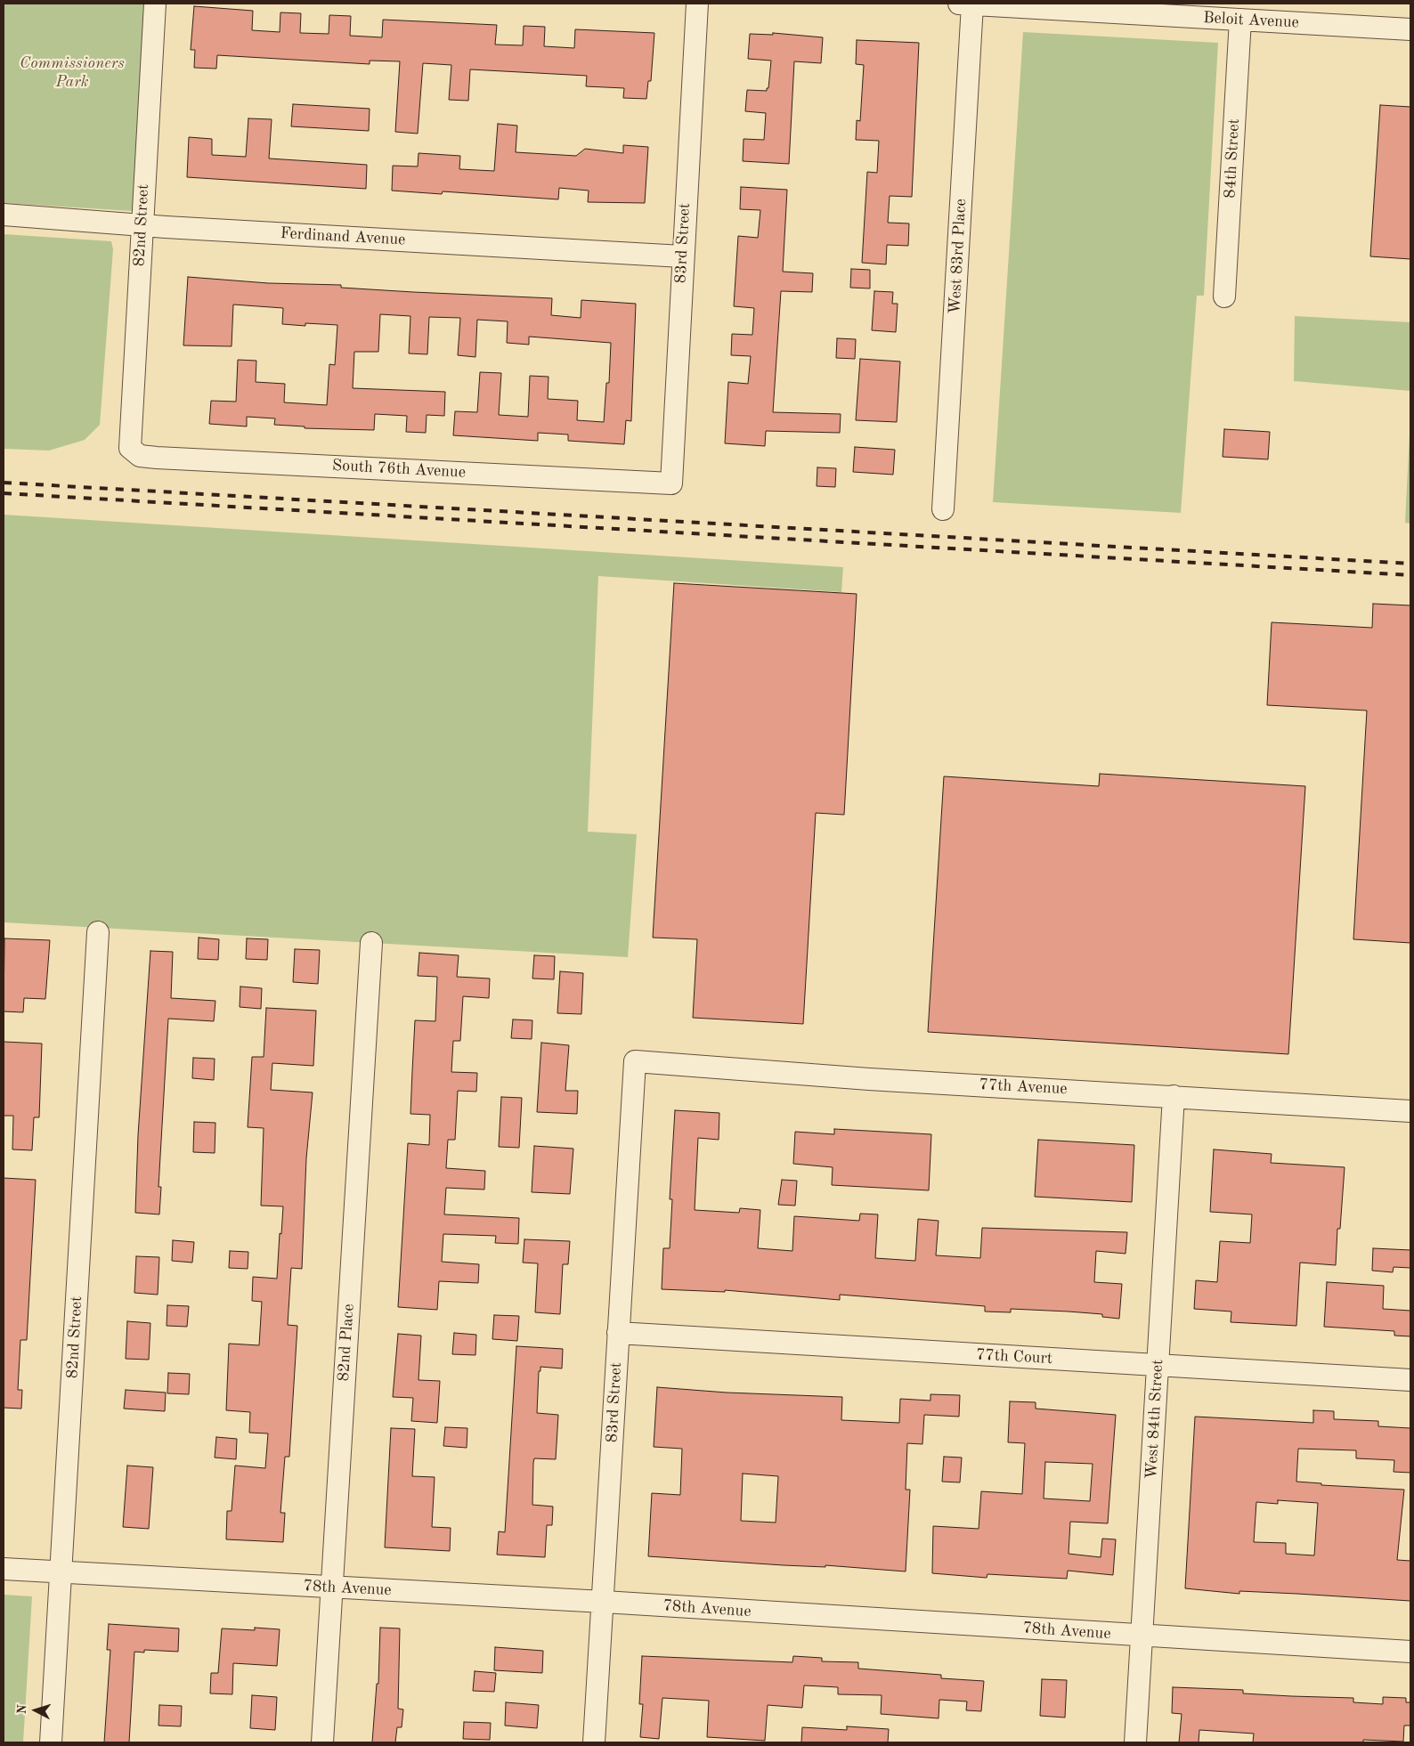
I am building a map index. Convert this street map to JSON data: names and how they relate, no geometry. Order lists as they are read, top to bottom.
{
  "streets": {
    "street": [
      "Beloit Avenue",
      "84th Street",
      "82nd Street",
      "Ferdinand Avenue",
      "83rd Street",
      "West 83rd Place",
      "South 76th Avenue",
      "77th Avenue",
      "82nd Place",
      "77th Court",
      "West 84th Street",
      "78th Avenue"
    ]
  },
  "crossings": [
    ["Beloit Avenue", "84th Street"],
    ["Beloit Avenue", "West 83rd Place"],
    ["82nd Street", "Ferdinand Avenue"],
    ["82nd Street", "South 76th Avenue"],
    ["82nd Street", "78th Avenue"],
    ["Ferdinand Avenue", "83rd Street"],
    ["83rd Street", "South 76th Avenue"],
    ["83rd Street", "77th Avenue"],
    ["83rd Street", "77th Court"],
    ["83rd Street", "78th Avenue"],
    ["77th Avenue", "West 84th Street"],
    ["82nd Place", "78th Avenue"],
    ["77th Court", "West 84th Street"],
    ["West 84th Street", "78th Avenue"]
  ],
  "parks": ["Commissioners Park"],
  "north": "left"
}
